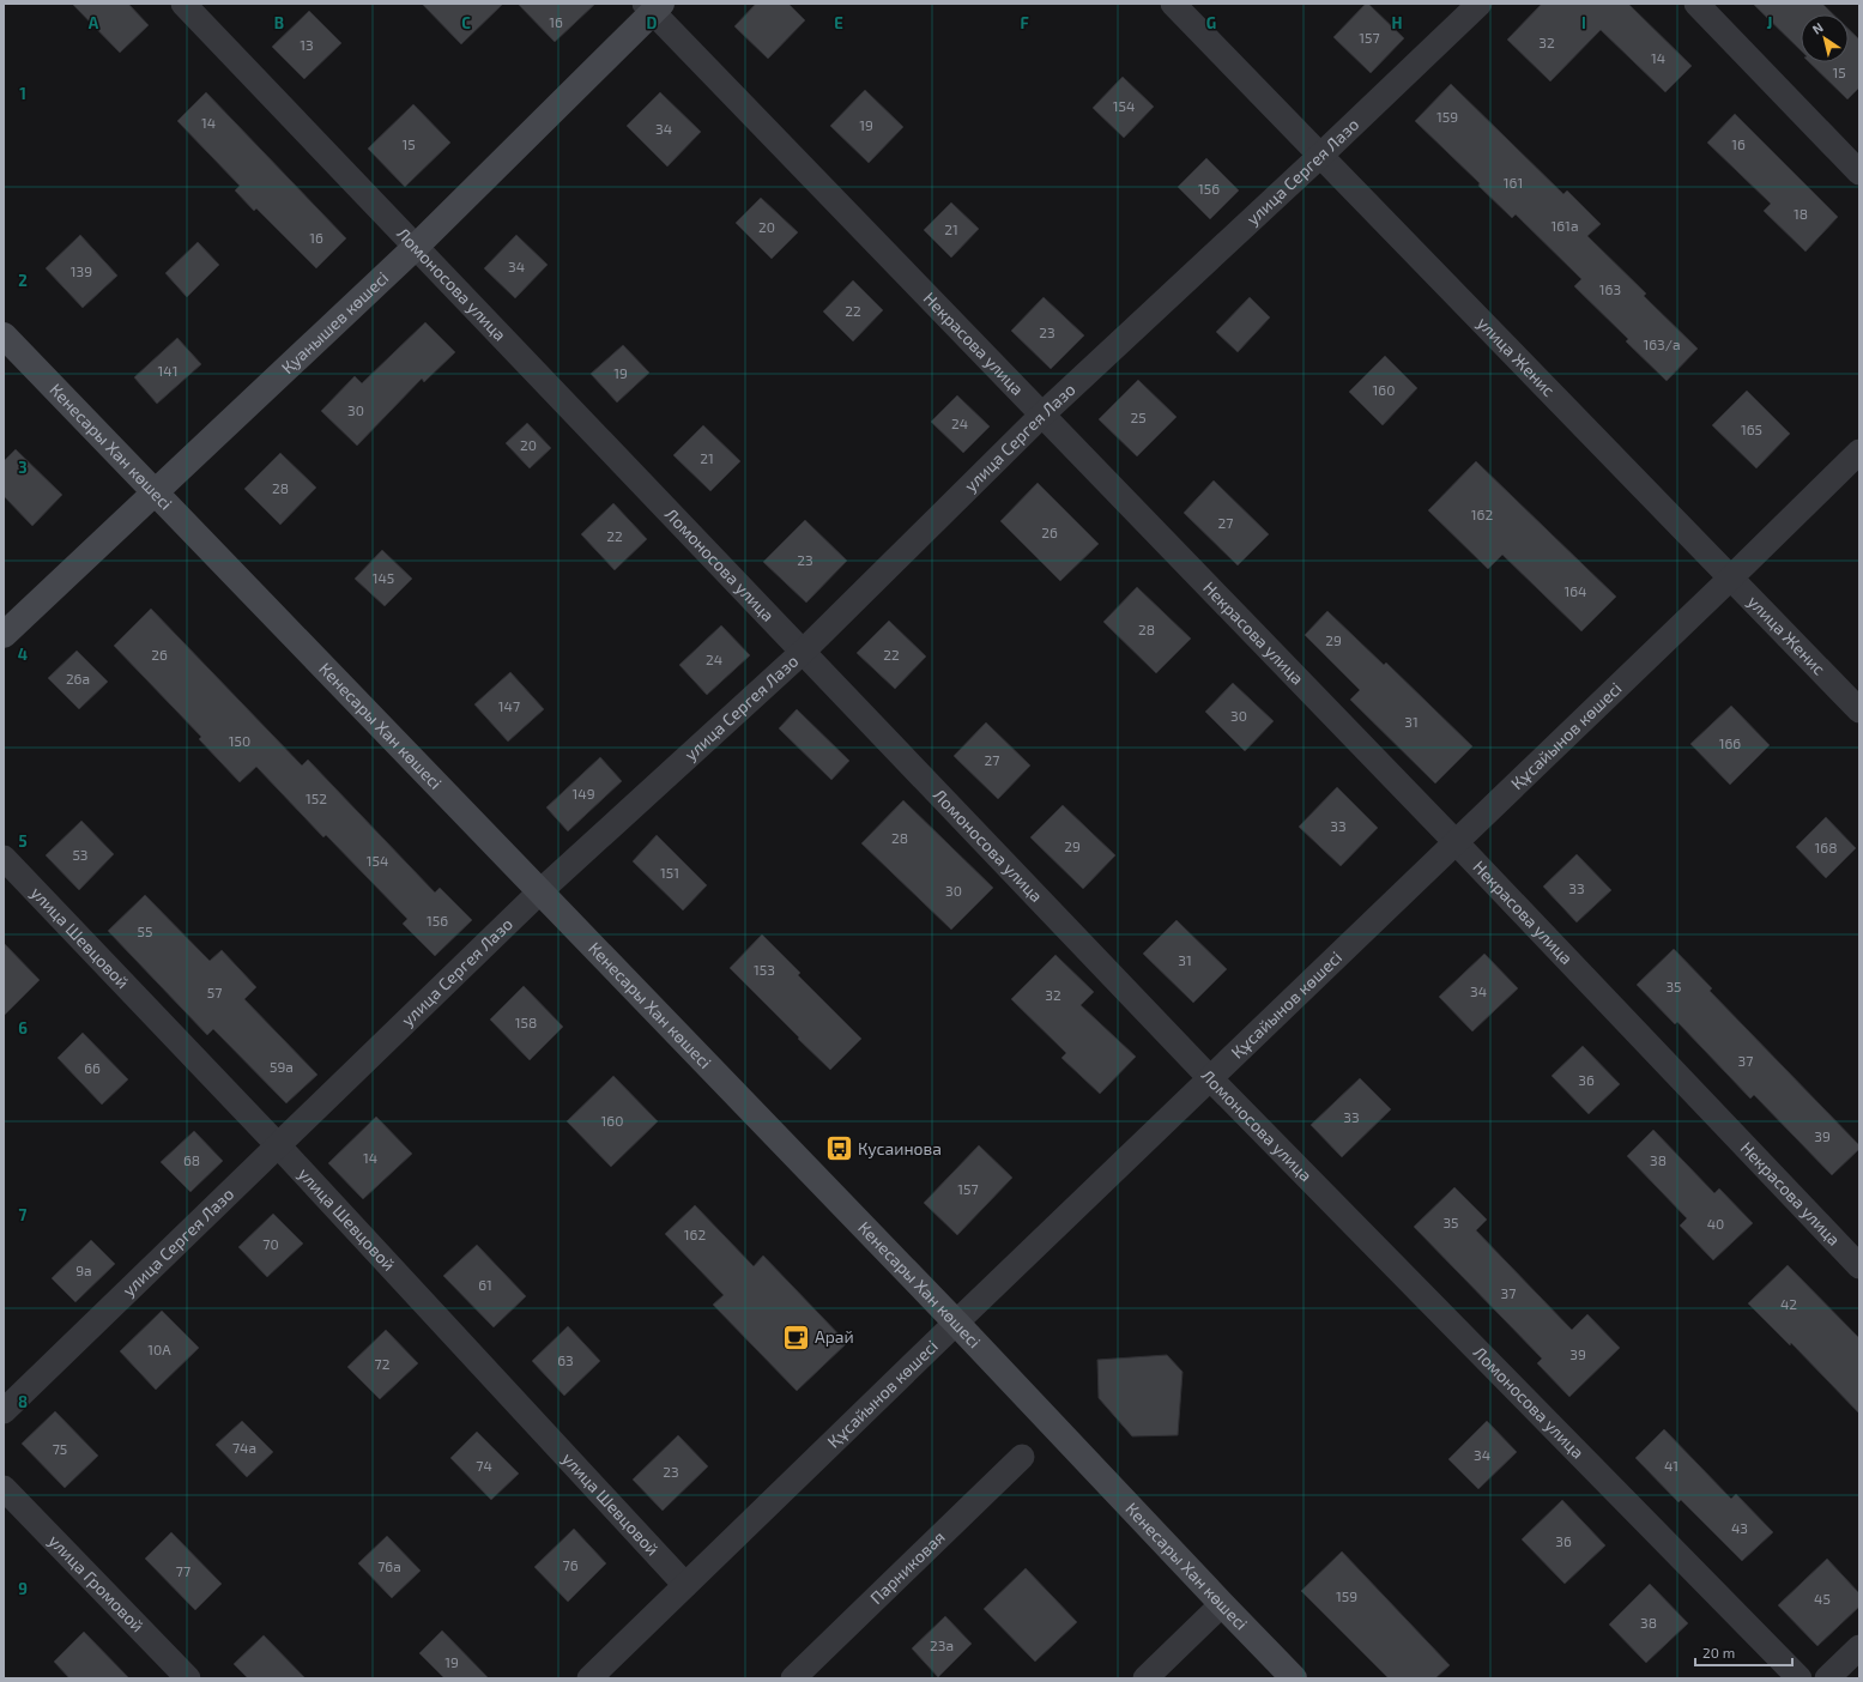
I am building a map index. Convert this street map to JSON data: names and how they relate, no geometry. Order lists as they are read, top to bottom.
{
  "streets": {
    "main road": ["Қуанышев көшесі", "Кенесары Хан көшесі"],
    "street": [
      "улица Сергея Лазо",
      "Ломоносова улица",
      "Некрасова улица",
      "улица Женис",
      "Құсайынов көшесі",
      "улица Шевцовой",
      "Парниковая",
      "улица Громовой"
    ]
  },
  "crossings": [
    ["улица Сергея Лазо", "Ломоносова улица"],
    ["улица Сергея Лазо", "Некрасова улица"],
    ["улица Сергея Лазо", "улица Женис"],
    ["улица Сергея Лазо", "Кенесары Хан көшесі"],
    ["улица Сергея Лазо", "улица Шевцовой"],
    ["Ломоносова улица", "Қуанышев көшесі"],
    ["Ломоносова улица", "Құсайынов көшесі"],
    ["Қуанышев көшесі", "Некрасова улица"],
    ["Қуанышев көшесі", "Кенесары Хан көшесі"],
    ["Некрасова улица", "Құсайынов көшесі"],
    ["улица Женис", "Құсайынов көшесі"],
    ["Кенесары Хан көшесі", "Құсайынов көшесі"],
    ["Құсайынов көшесі", "улица Шевцовой"]
  ],
  "places": {
    "bus stop": ["Кусаинова"],
    "cafe": ["Арай"]
  },
  "house_numbers": [
    "16",
    "157",
    "32",
    "13",
    "14",
    "15",
    "154",
    "159",
    "14",
    "19",
    "34",
    "15",
    "16",
    "161",
    "156",
    "18",
    "161а",
    "20",
    "21",
    "16",
    "34",
    "139",
    "163",
    "22",
    "23",
    "163/а",
    "141",
    "19",
    "160",
    "30",
    "25",
    "24",
    "165",
    "20",
    "21",
    "28",
    "162",
    "27",
    "26",
    "22",
    "23",
    "145",
    "164",
    "28",
    "29",
    "26",
    "22",
    "24",
    "26а",
    "147",
    "30",
    "31",
    "150",
    "166",
    "27",
    "149",
    "152",
    "33",
    "28",
    "29",
    "168",
    "53",
    "154",
    "151",
    "33",
    "30",
    "156",
    "55",
    "31",
    "153",
    "35",
    "34",
    "57",
    "32",
    "158",
    "37",
    "59а",
    "66",
    "36",
    "33",
    "160",
    "39",
    "14",
    "68",
    "38",
    "157",
    "35",
    "40",
    "162",
    "70",
    "9а",
    "61",
    "37",
    "42",
    "10А",
    "39",
    "63",
    "72",
    "74а",
    "75",
    "34",
    "74",
    "41",
    "23",
    "43",
    "36",
    "76",
    "76а",
    "77",
    "159",
    "45",
    "38",
    "23а",
    "19"
  ],
  "scale_bar": "20 m",
  "north": "top left",
  "grid": {
    "columns": [
      "A",
      "B",
      "C",
      "D",
      "E",
      "F",
      "G",
      "H",
      "I",
      "J"
    ],
    "rows": [
      "1",
      "2",
      "3",
      "4",
      "5",
      "6",
      "7",
      "8",
      "9"
    ]
  }
}
